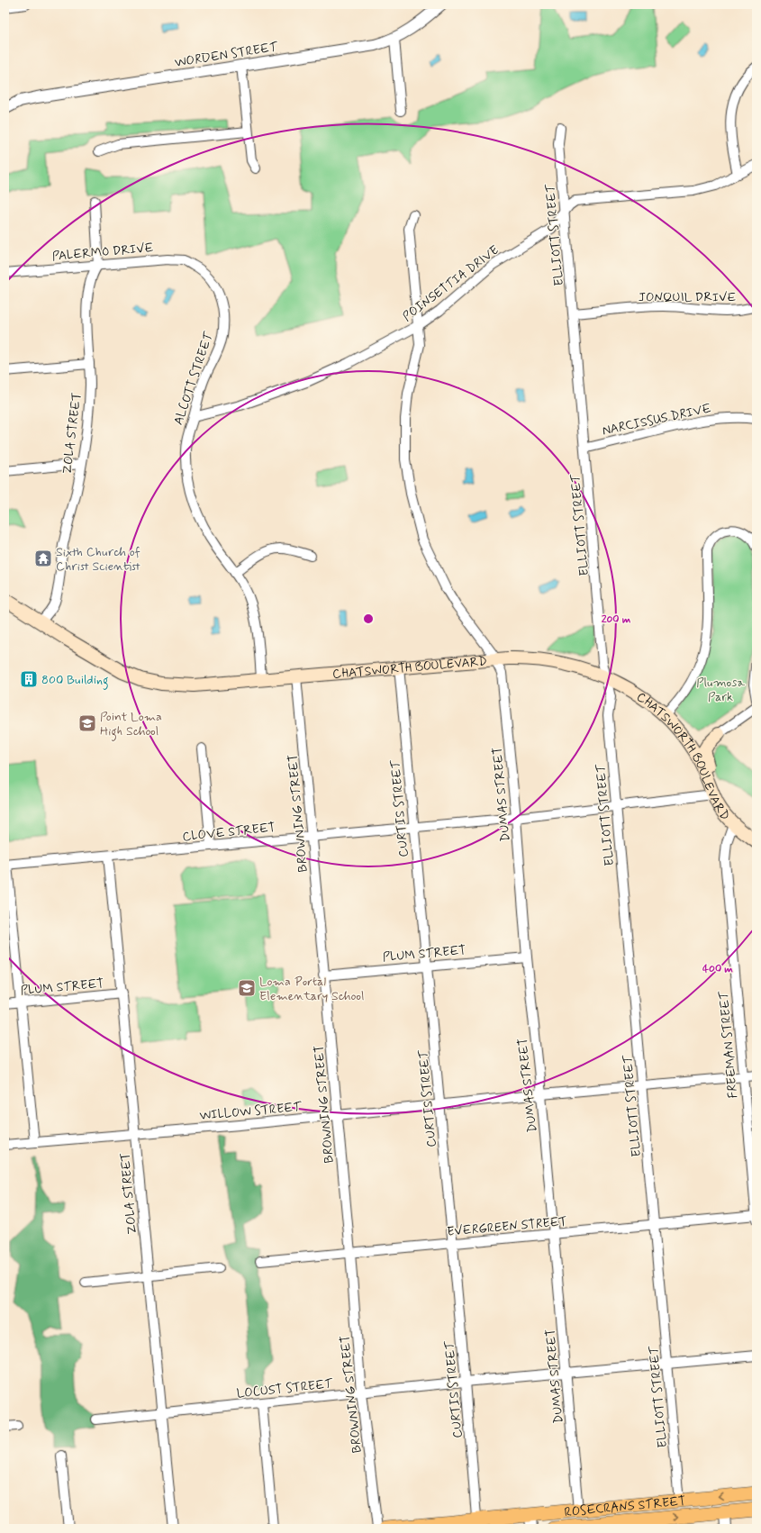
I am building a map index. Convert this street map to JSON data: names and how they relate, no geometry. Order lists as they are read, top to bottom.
{
  "streets": {
    "main road": ["CHATSWORTH BOULEVARD", "ROSECRANS STREET"],
    "street": [
      "WORDEN STREET",
      "ELLIOTT STREET",
      "PALERMO DRIVE",
      "POINSETTIA DRIVE",
      "JONQUIL DRIVE",
      "ALCOTT STREET",
      "NARCISSUS DRIVE",
      "ZOLA STREET",
      "DUMAS STREET",
      "CURTIS STREET",
      "BROWNING STREET",
      "CLOVE STREET",
      "PLUM STREET",
      "FREEMAN STREET",
      "WILLOW STREET",
      "EVERGREEN STREET",
      "LOCUST STREET"
    ]
  },
  "crossings": [
    ["ELLIOTT STREET", "POINSETTIA DRIVE"],
    ["ELLIOTT STREET", "JONQUIL DRIVE"],
    ["ELLIOTT STREET", "NARCISSUS DRIVE"],
    ["ELLIOTT STREET", "CHATSWORTH BOULEVARD"],
    ["ELLIOTT STREET", "CLOVE STREET"],
    ["ELLIOTT STREET", "WILLOW STREET"],
    ["ELLIOTT STREET", "EVERGREEN STREET"],
    ["ELLIOTT STREET", "LOCUST STREET"],
    ["ELLIOTT STREET", "ROSECRANS STREET"],
    ["PALERMO DRIVE", "ALCOTT STREET"],
    ["PALERMO DRIVE", "ZOLA STREET"],
    ["POINSETTIA DRIVE", "ALCOTT STREET"],
    ["ALCOTT STREET", "CHATSWORTH BOULEVARD"],
    ["ZOLA STREET", "CHATSWORTH BOULEVARD"],
    ["ZOLA STREET", "CLOVE STREET"],
    ["ZOLA STREET", "PLUM STREET"],
    ["ZOLA STREET", "WILLOW STREET"],
    ["ZOLA STREET", "LOCUST STREET"],
    ["CHATSWORTH BOULEVARD", "DUMAS STREET"],
    ["CHATSWORTH BOULEVARD", "CURTIS STREET"],
    ["CHATSWORTH BOULEVARD", "BROWNING STREET"],
    ["CHATSWORTH BOULEVARD", "CLOVE STREET"],
    ["CHATSWORTH BOULEVARD", "FREEMAN STREET"],
    ["DUMAS STREET", "CLOVE STREET"],
    ["DUMAS STREET", "PLUM STREET"],
    ["DUMAS STREET", "WILLOW STREET"],
    ["DUMAS STREET", "EVERGREEN STREET"],
    ["DUMAS STREET", "LOCUST STREET"],
    ["DUMAS STREET", "ROSECRANS STREET"],
    ["CURTIS STREET", "CLOVE STREET"],
    ["CURTIS STREET", "PLUM STREET"],
    ["CURTIS STREET", "WILLOW STREET"],
    ["CURTIS STREET", "EVERGREEN STREET"],
    ["CURTIS STREET", "LOCUST STREET"],
    ["CURTIS STREET", "ROSECRANS STREET"],
    ["BROWNING STREET", "CLOVE STREET"],
    ["BROWNING STREET", "PLUM STREET"],
    ["BROWNING STREET", "WILLOW STREET"],
    ["BROWNING STREET", "EVERGREEN STREET"],
    ["BROWNING STREET", "LOCUST STREET"],
    ["FREEMAN STREET", "WILLOW STREET"],
    ["FREEMAN STREET", "EVERGREEN STREET"]
  ],
  "parks": ["Plumosa Park"],
  "places": {
    "temple": ["Sixth Church of Christ Scientist"],
    "building": ["800 Building"],
    "school or university": ["Point Loma High School", "Loma Portal Elementary School"]
  },
  "rings": ["200 m", "400 m"]
}
